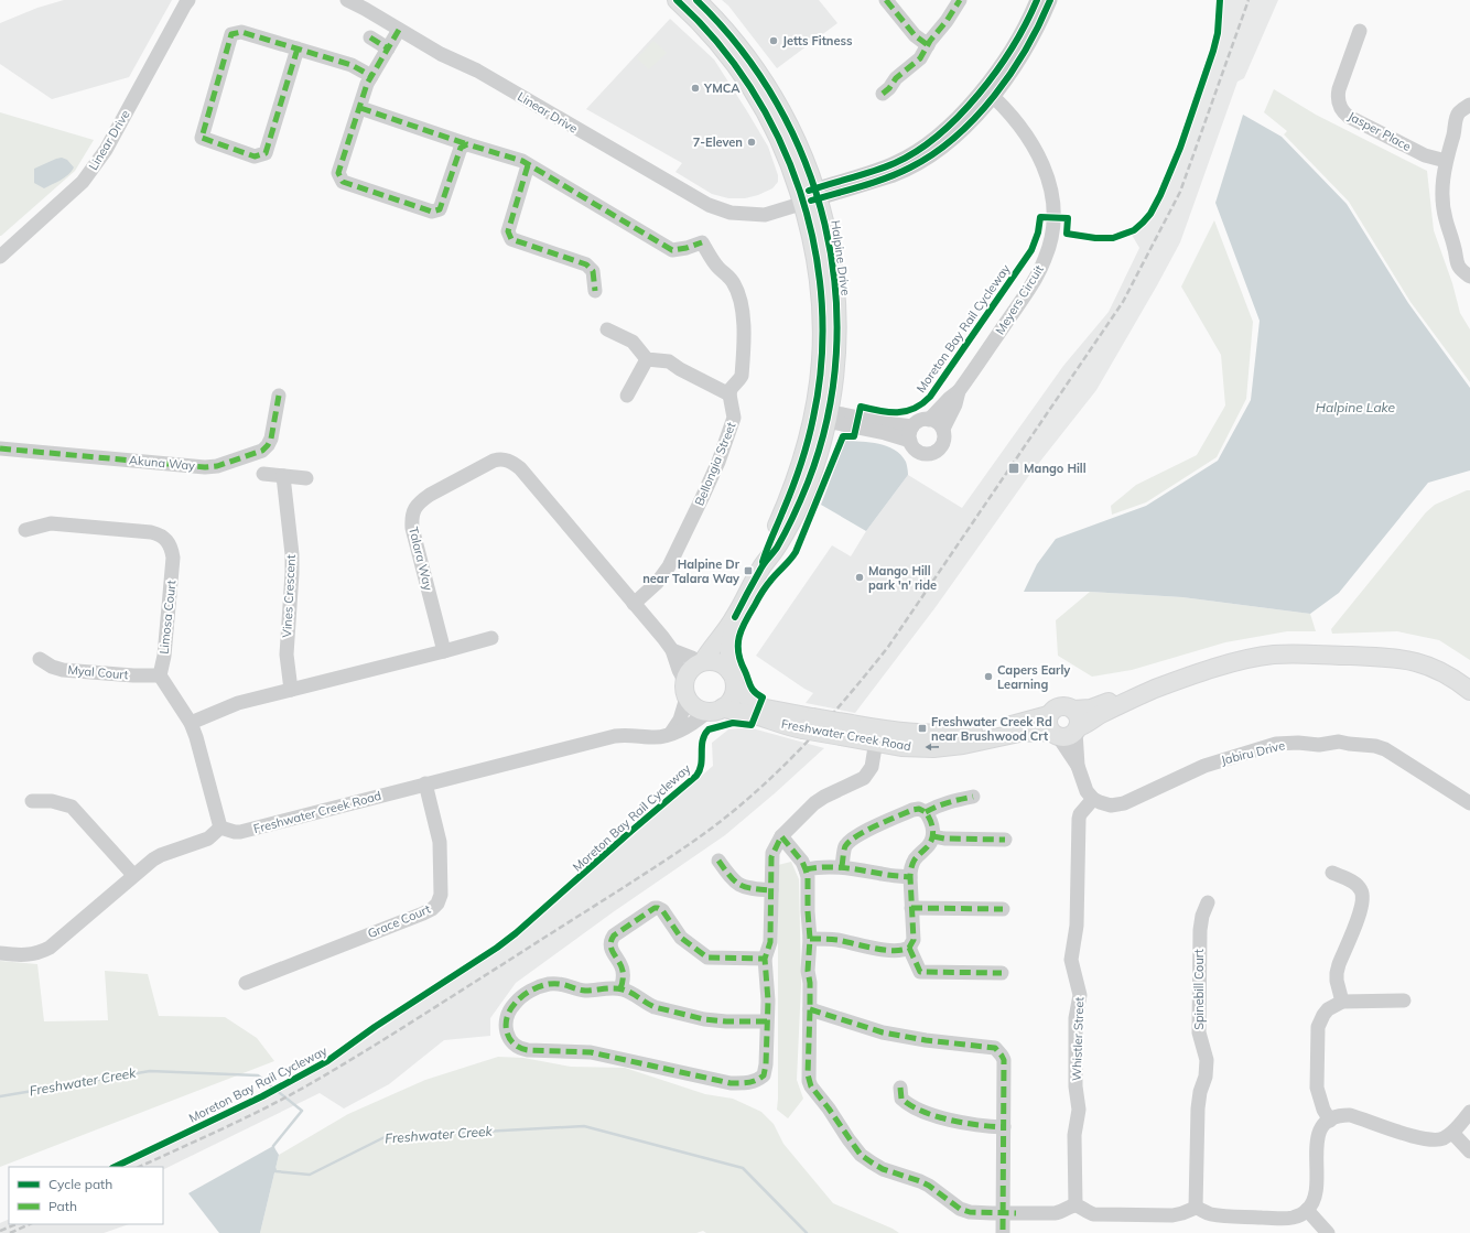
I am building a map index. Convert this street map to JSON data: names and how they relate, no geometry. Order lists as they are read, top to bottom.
{
  "streets": {
    "main road": ["Halpine Drive", "Freshwater Creek Road"],
    "street": [
      "Linear Drive",
      "Jasper Place",
      "Meyers Circuit",
      "Akuna Way",
      "Bellongia Street",
      "Talara Way",
      "Vines Crescent",
      "Limosa Court",
      "Myal Court",
      "Jabiru Drive",
      "Grace Court",
      "Spinebill Court",
      "Whistler Street"
    ],
    "cycle path": ["Moreton Bay Rail Cycleway"]
  },
  "crossings": [
    ["Linear Drive", "Halpine Drive"],
    ["Linear Drive", "Meyers Circuit"],
    ["Halpine Drive", "Talara Way"],
    ["Halpine Drive", "Freshwater Creek Road"],
    ["Bellongia Street", "Talara Way"],
    ["Talara Way", "Freshwater Creek Road"],
    ["Limosa Court", "Myal Court"],
    ["Freshwater Creek Road", "Grace Court"],
    ["Jabiru Drive", "Whistler Street"]
  ],
  "water": ["Halpine Lake", "Freshwater Creek"],
  "places": {
    "other": [
      "Jetts Fitness",
      "YMCA",
      "7-Eleven",
      "Mango Hill park 'n' ride",
      "Capers Early Learning"
    ],
    "transit": ["Mango Hill", "Halpine Dr near Talara Way", "Freshwater Creek Rd near Brushwood Crt"]
  },
  "legend": ["Cycle path", "Path"]
}
